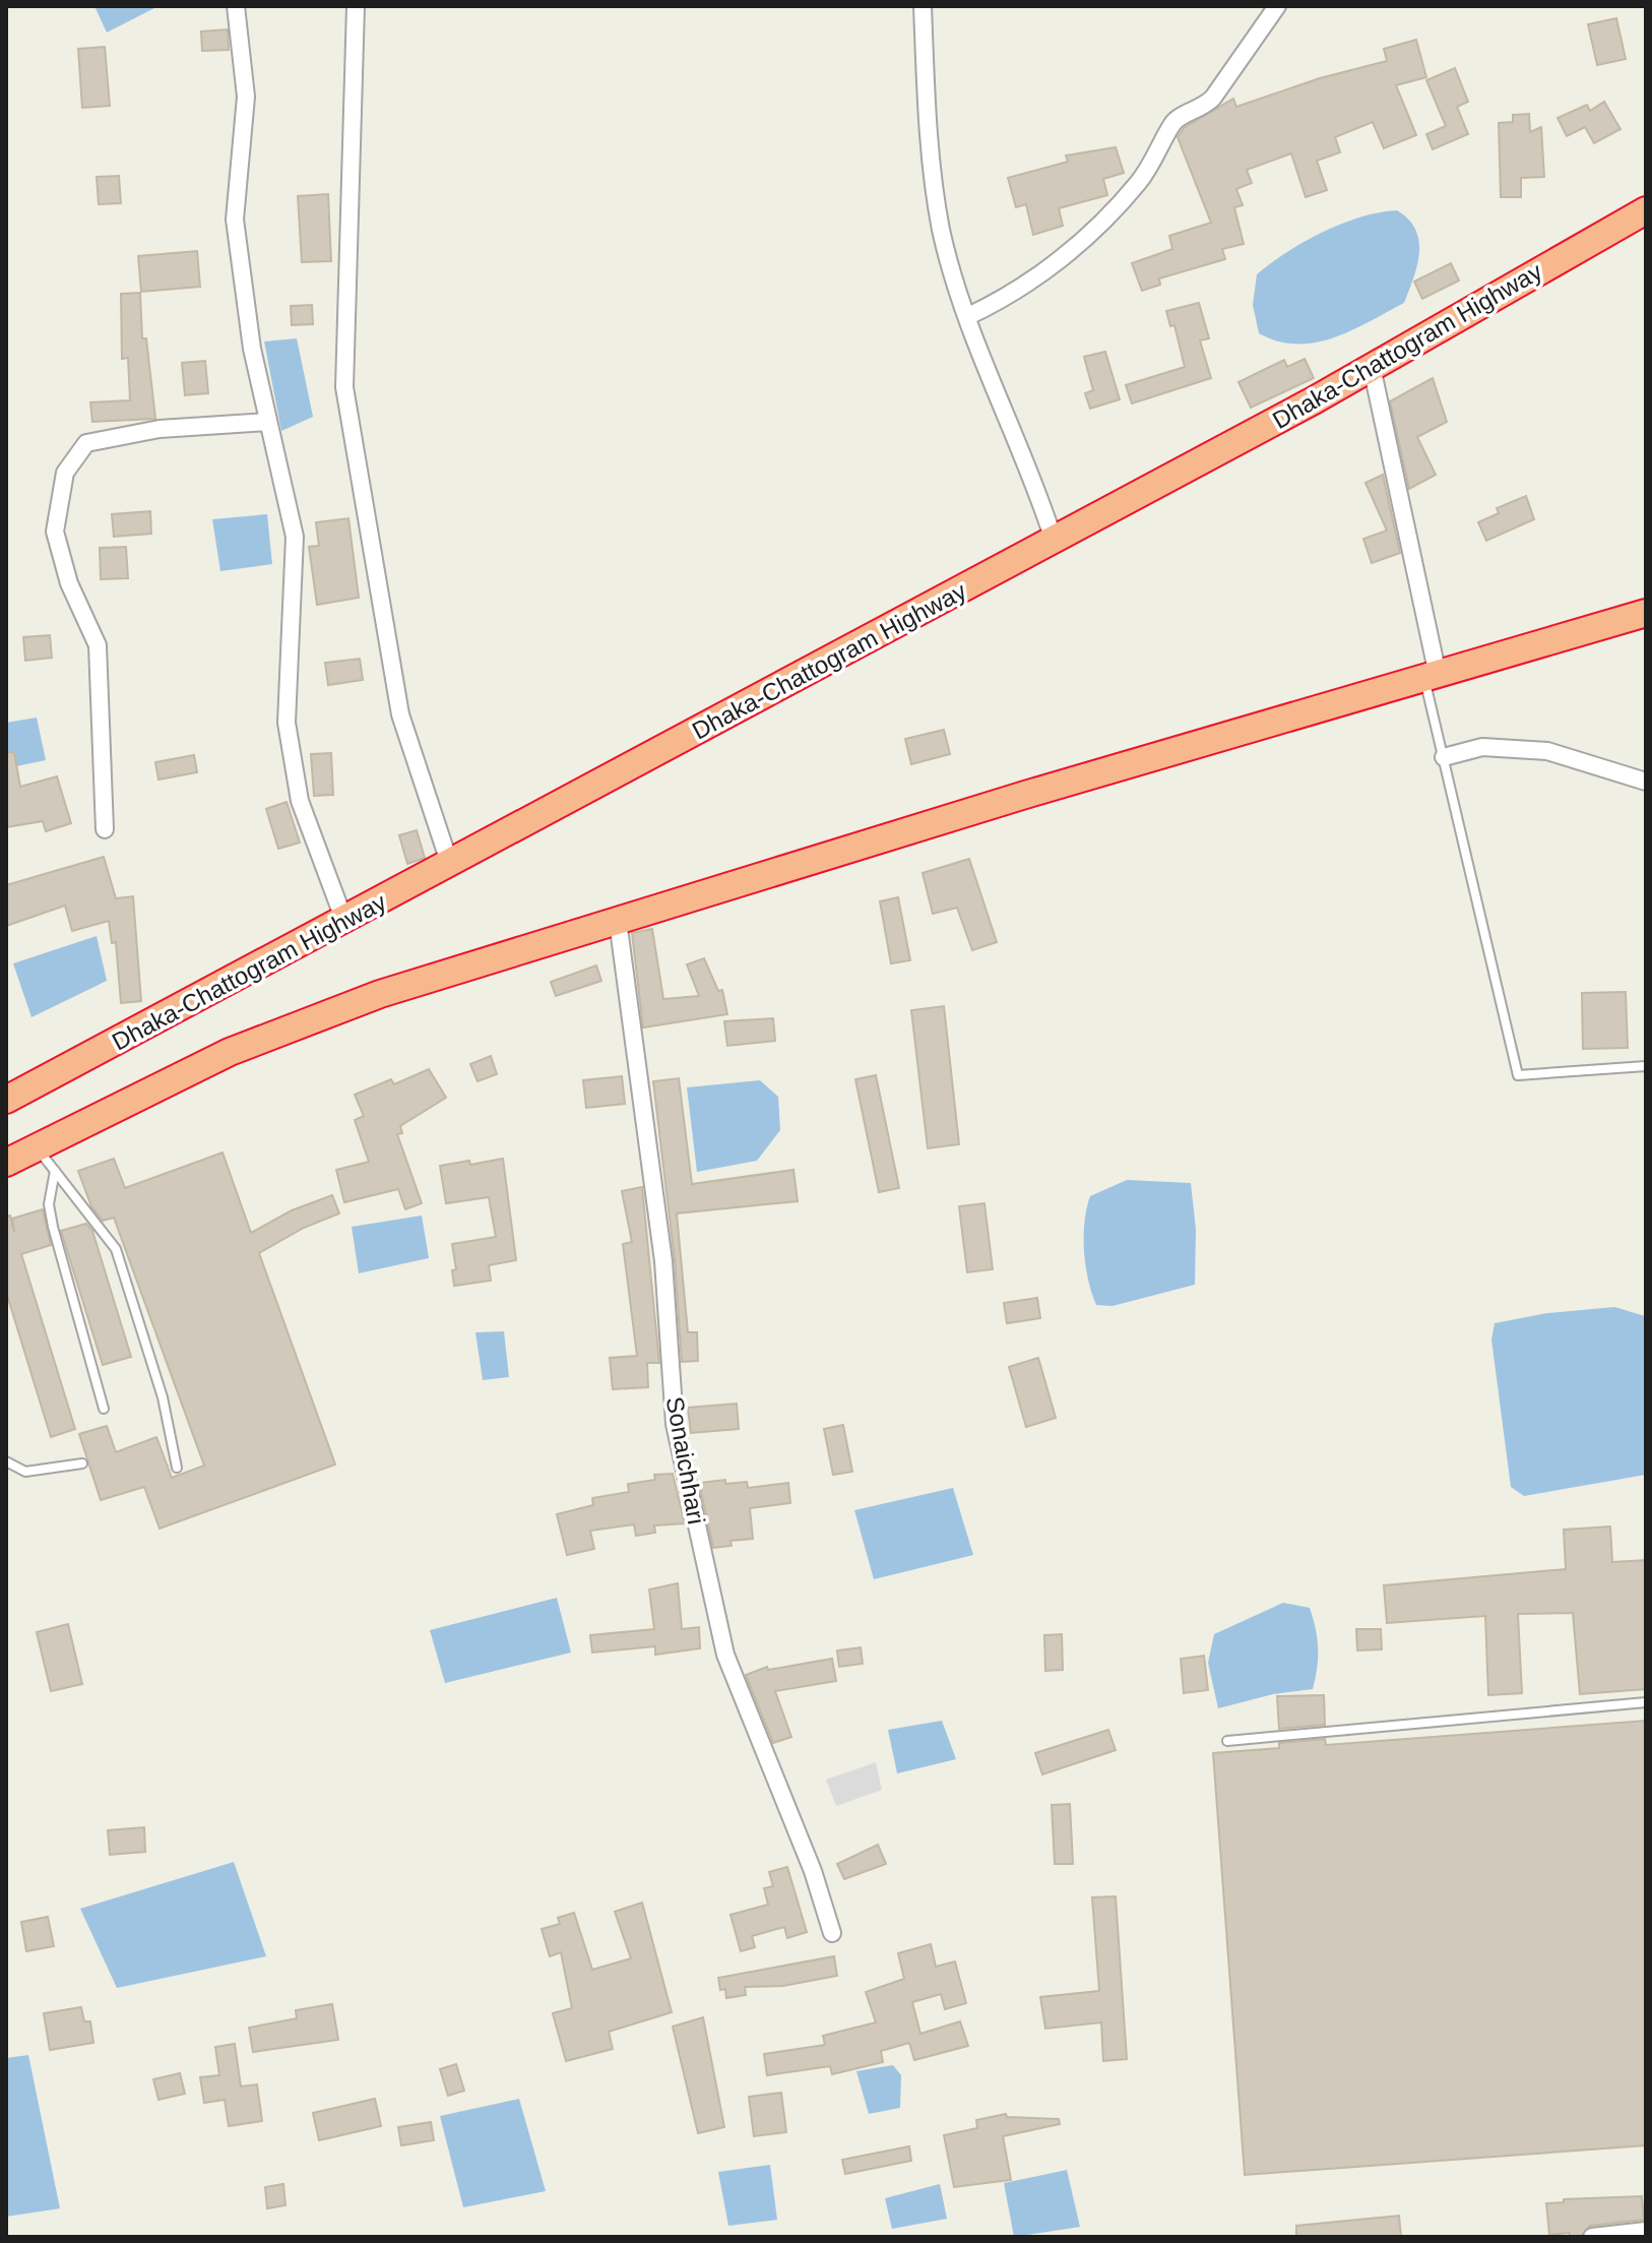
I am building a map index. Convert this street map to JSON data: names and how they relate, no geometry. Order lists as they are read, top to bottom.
{
  "streets": {
    "highway": ["Dhaka-Chattogram Highway"],
    "street": ["Sonaichhari"]
  }
}
